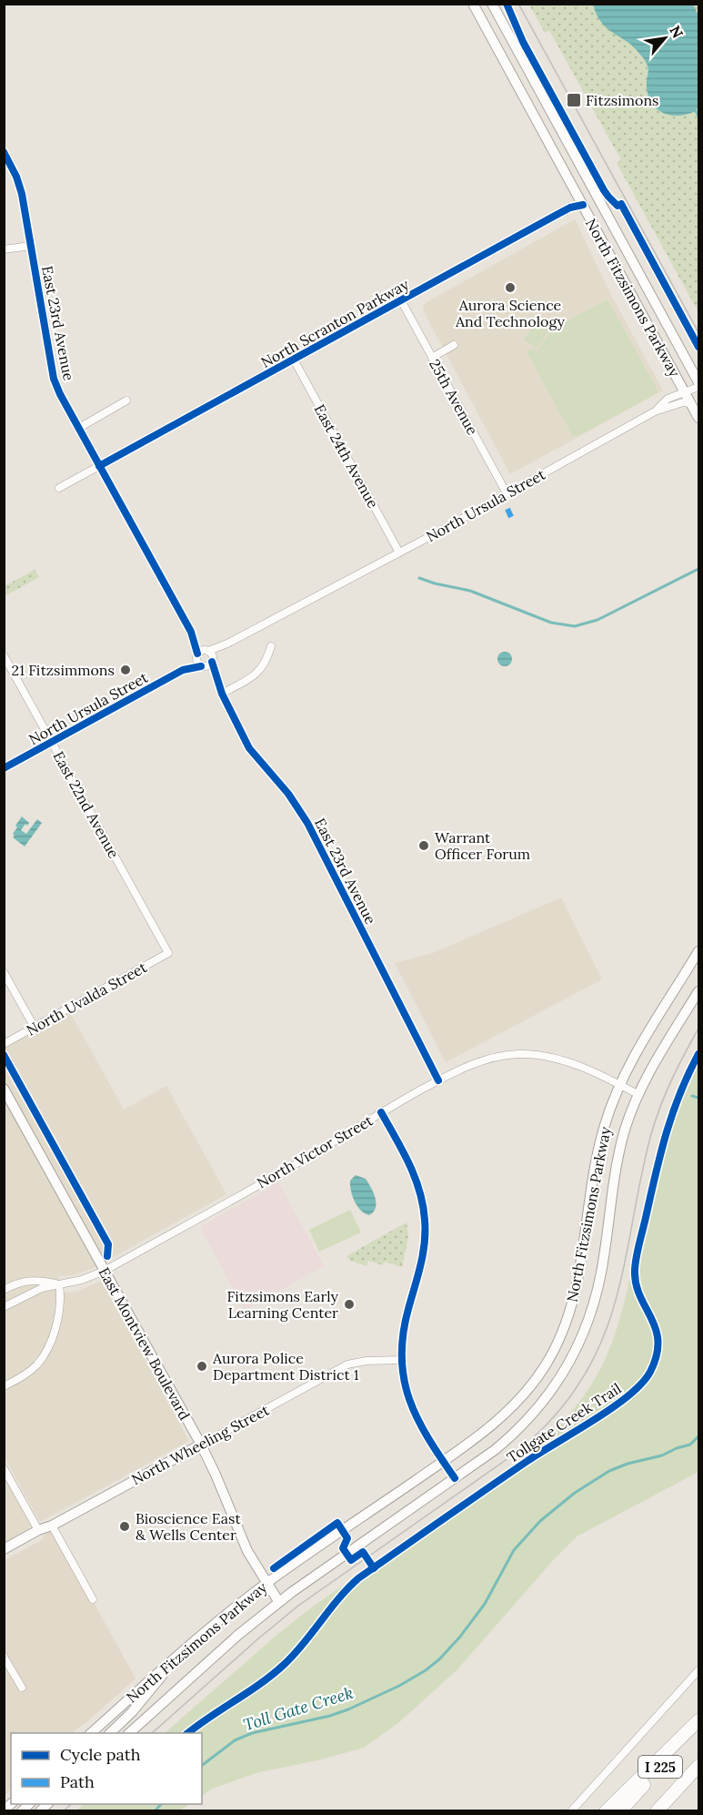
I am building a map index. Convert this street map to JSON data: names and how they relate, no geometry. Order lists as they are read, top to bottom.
{
  "streets": {
    "highway": ["I 225"],
    "main road": ["North Fitzsimons Parkway", "East Montview Boulevard", "North Wheeling Street"],
    "street": [
      "East 23rd Avenue",
      "North Scranton Parkway",
      "25th Avenue",
      "East 24th Avenue",
      "North Ursula Street",
      "East 22nd Avenue",
      "North Uvalda Street",
      "North Victor Street"
    ],
    "cycle path": ["Tollgate Creek Trail"]
  },
  "crossings": [
    ["North Fitzsimons Parkway", "North Scranton Parkway"],
    ["North Fitzsimons Parkway", "North Ursula Street"],
    ["North Fitzsimons Parkway", "North Victor Street"],
    ["North Fitzsimons Parkway", "East Montview Boulevard"],
    ["East 23rd Avenue", "North Scranton Parkway"],
    ["East 23rd Avenue", "North Ursula Street"],
    ["East 23rd Avenue", "North Victor Street"],
    ["North Scranton Parkway", "25th Avenue"],
    ["North Scranton Parkway", "East 24th Avenue"],
    ["25th Avenue", "North Ursula Street"],
    ["East 24th Avenue", "North Ursula Street"],
    ["North Ursula Street", "East 22nd Avenue"],
    ["East 22nd Avenue", "North Uvalda Street"],
    ["North Victor Street", "East Montview Boulevard"],
    ["East Montview Boulevard", "North Wheeling Street"]
  ],
  "water": ["Toll Gate Creek"],
  "places": {
    "transit": ["Fitzsimons"],
    "other": [
      "Aurora Science And Technology",
      "21 Fitzsimmons",
      "Warrant Officer Forum",
      "Fitzsimons Early Learning Center",
      "Aurora Police Department District 1",
      "Bioscience East & Wells Center"
    ]
  },
  "legend": ["Cycle path", "Path"],
  "north": "top right"
}
